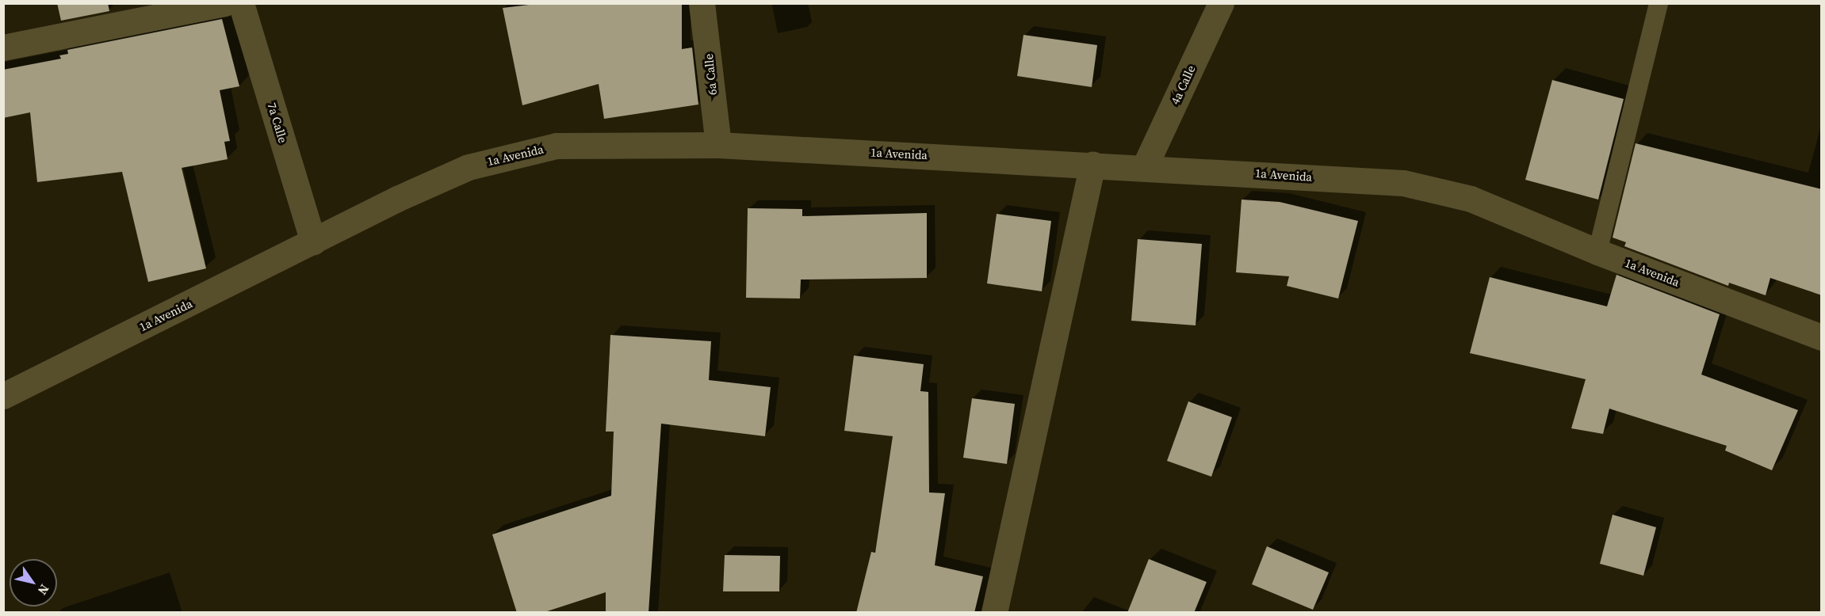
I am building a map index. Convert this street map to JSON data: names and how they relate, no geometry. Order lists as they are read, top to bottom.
{
  "streets": {
    "street": [
      "6a Calle",
      "4a Calle",
      "7a Calle",
      "1a Avenida"
    ]
  },
  "crossings": [
    ["6a Calle", "1a Avenida"],
    ["4a Calle", "1a Avenida"],
    ["7a Calle", "1a Avenida"]
  ],
  "north": "bottom right"
}
